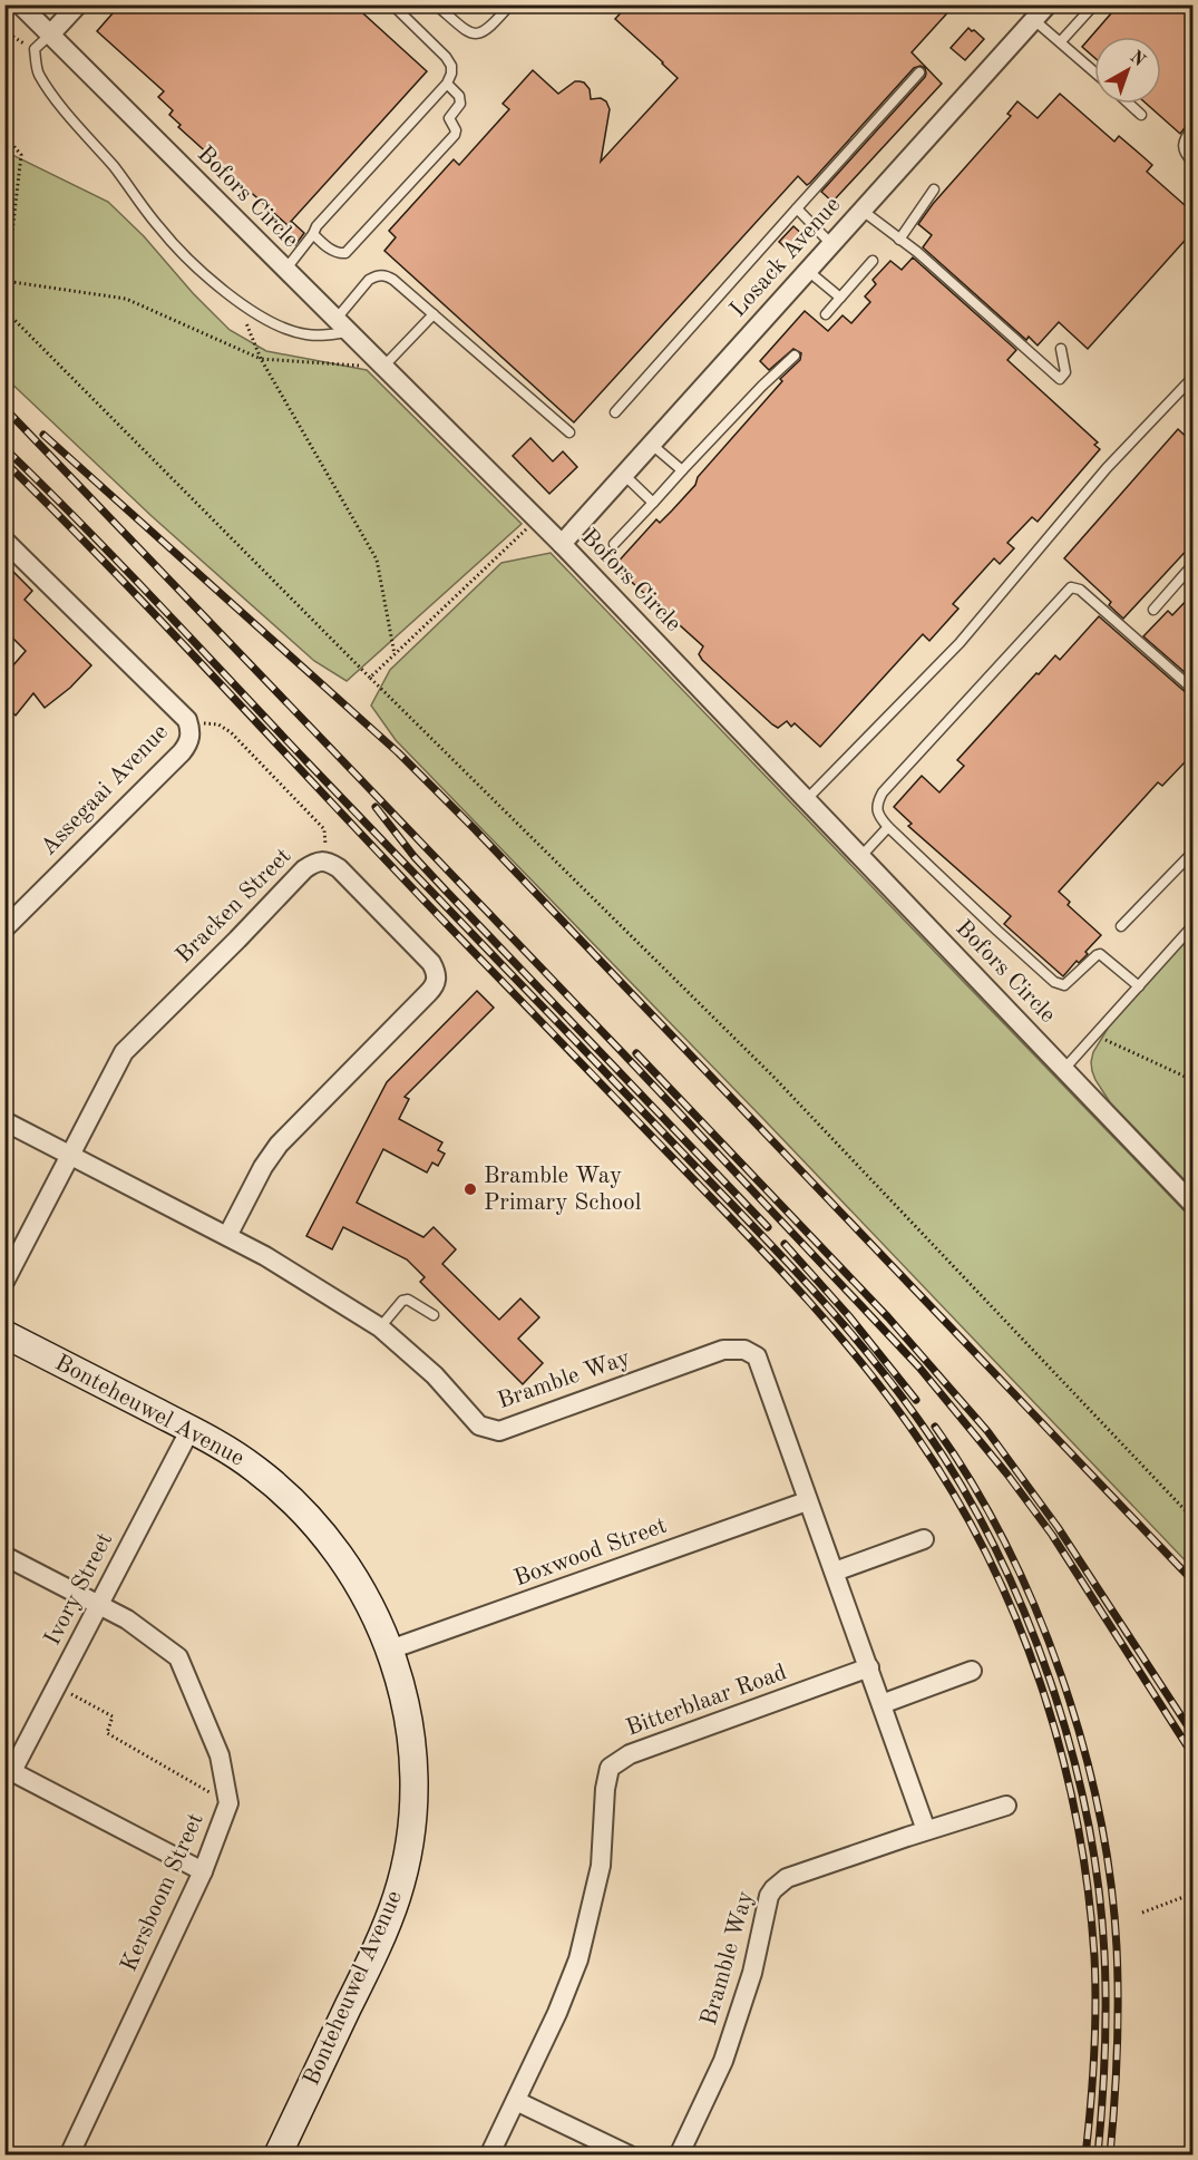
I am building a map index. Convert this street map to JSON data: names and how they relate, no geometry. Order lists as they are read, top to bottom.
{
  "streets": {
    "street": [
      "Bofors Circle",
      "Losack Avenue",
      "Assegaai Avenue",
      "Bracken Street",
      "Bramble Way",
      "Bonteheuwel Avenue",
      "Boxwood Street",
      "Ivory Street",
      "Bitterblaar Road",
      "Kersboom Street"
    ]
  },
  "crossings": [
    ["Bofors Circle", "Losack Avenue"],
    ["Bracken Street", "Bramble Way"],
    ["Bramble Way", "Boxwood Street"],
    ["Bramble Way", "Bitterblaar Road"],
    ["Bonteheuwel Avenue", "Boxwood Street"],
    ["Bonteheuwel Avenue", "Ivory Street"],
    ["Ivory Street", "Kersboom Street"]
  ],
  "places": ["Bramble Way Primary School"],
  "north": "top right"
}
